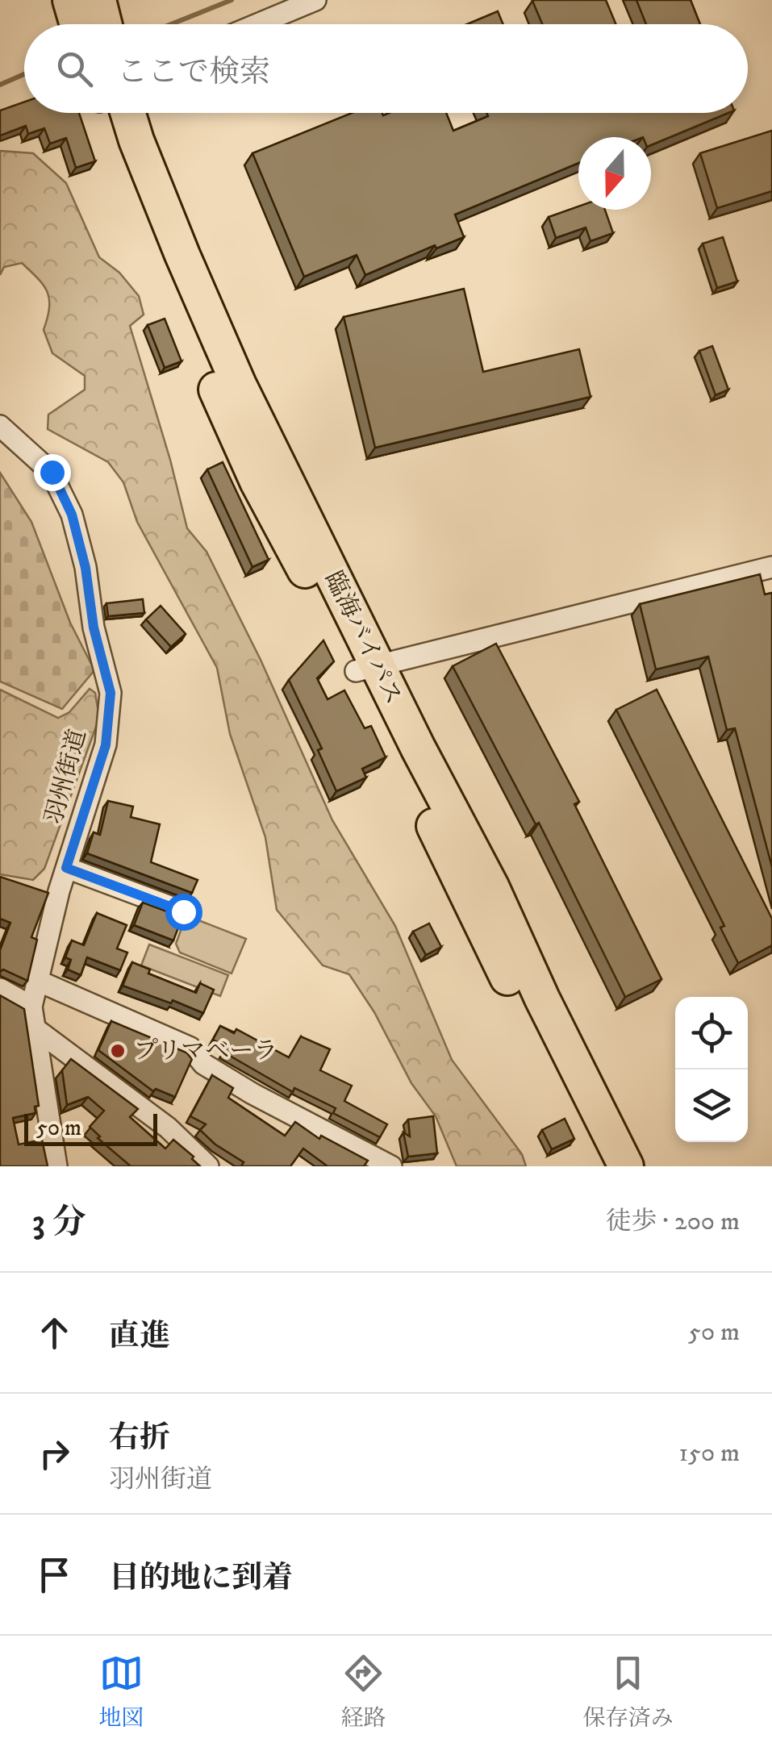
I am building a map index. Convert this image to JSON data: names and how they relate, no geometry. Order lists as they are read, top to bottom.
{
  "streets": {
    "highway": ["臨海バイパス"],
    "street": ["羽州街道"]
  },
  "places": ["プリマベーラ"],
  "scale_bar": "50 m",
  "north": "bottom",
  "page": {
    "search": "ここで検索",
    "scale": "50 m",
    "heading": ["3 分", "徒歩 · 200 m"],
    "list": [
      ["直進", "50 m"],
      ["右折", "羽州街道", "150 m"],
      "目的地に到着"
    ],
    "nav": ["地図", "経路", "保存済み"]
  }
}
